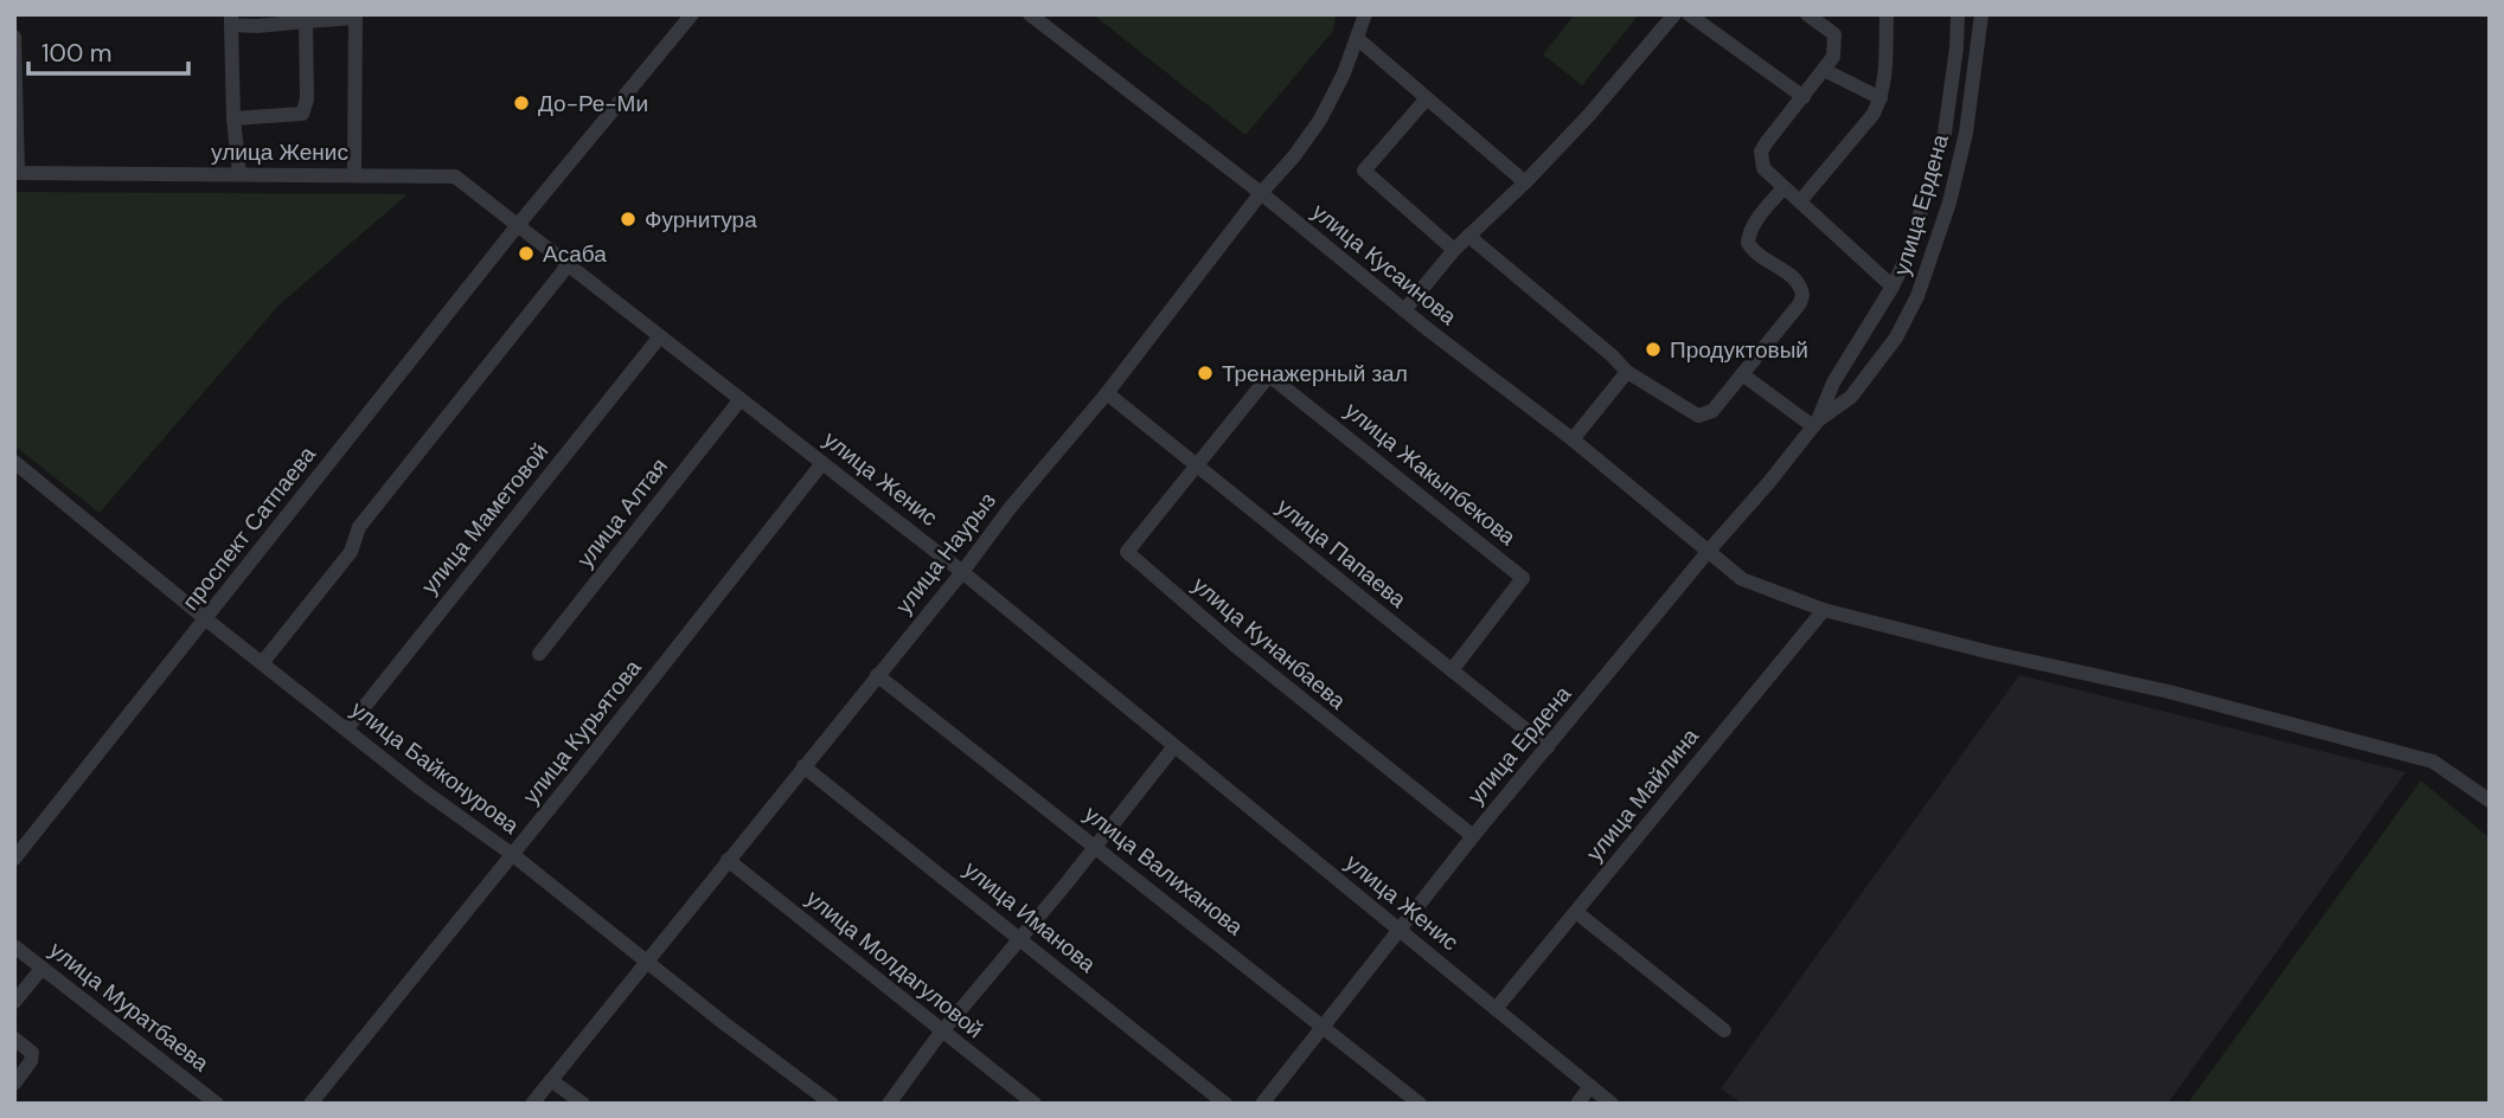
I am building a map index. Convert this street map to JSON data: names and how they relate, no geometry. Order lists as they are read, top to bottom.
{
  "streets": {
    "street": [
      "улица Женис",
      "улица Ердена",
      "улица Кусаинова",
      "улица Жакыпбекова",
      "улица Алтая",
      "улица Маметовой",
      "проспект Сатпаева",
      "улица Наурыз",
      "улица Папаева",
      "улица Кунанбаева",
      "улица Курьятова",
      "улица Байконурова",
      "улица Майлина",
      "улица Валиханова",
      "улица Иманова",
      "улица Молдагуловой",
      "улица Муратбаева"
    ]
  },
  "crossings": [
    ["улица Женис", "улица Ердена"],
    ["улица Женис", "улица Алтая"],
    ["улица Женис", "улица Маметовой"],
    ["улица Женис", "проспект Сатпаева"],
    ["улица Женис", "улица Наурыз"],
    ["улица Женис", "улица Курьятова"],
    ["улица Женис", "улица Майлина"],
    ["улица Ердена", "улица Кусаинова"],
    ["улица Ердена", "улица Папаева"],
    ["улица Ердена", "улица Кунанбаева"],
    ["улица Ердена", "улица Валиханова"],
    ["улица Кусаинова", "улица Наурыз"],
    ["улица Кусаинова", "улица Майлина"],
    ["улица Жакыпбекова", "улица Папаева"],
    ["улица Жакыпбекова", "улица Кунанбаева"],
    ["улица Маметовой", "улица Байконурова"],
    ["проспект Сатпаева", "улица Байконурова"],
    ["улица Наурыз", "улица Папаева"],
    ["улица Наурыз", "улица Байконурова"],
    ["улица Наурыз", "улица Валиханова"],
    ["улица Наурыз", "улица Иманова"],
    ["улица Наурыз", "улица Молдагуловой"],
    ["улица Папаева", "улица Кунанбаева"],
    ["улица Курьятова", "улица Байконурова"]
  ],
  "places": [
    "До-Ре-Ми",
    "Фурнитура",
    "Асаба",
    "Продуктовый",
    "Тренажерный зал"
  ],
  "scale_bar": "100 m"
}
